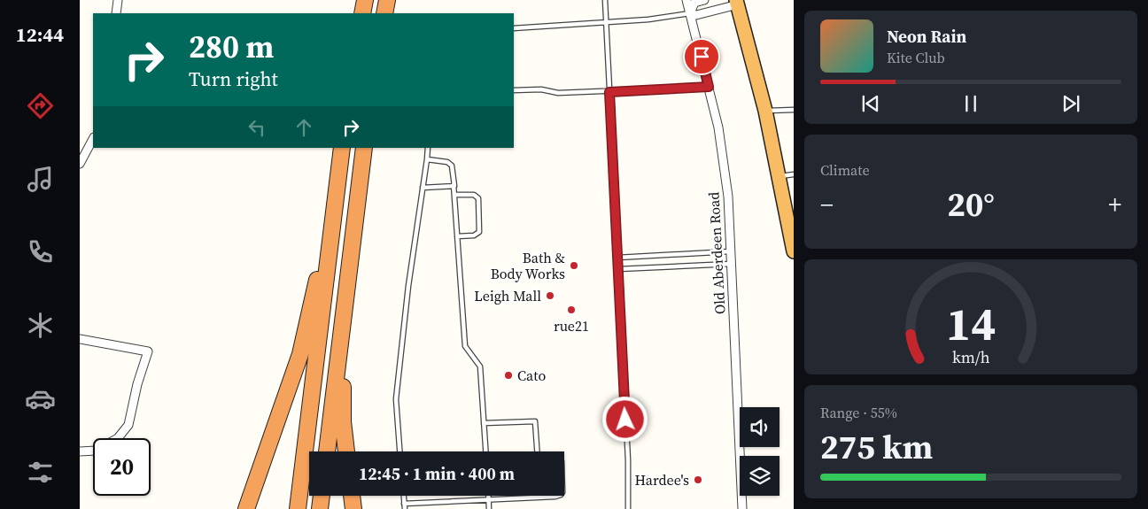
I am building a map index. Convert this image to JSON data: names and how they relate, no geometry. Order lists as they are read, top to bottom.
{
  "streets": {
    "street": ["Old Aberdeen Road"]
  },
  "places": [
    "Bath & Body Works",
    "Leigh Mall",
    "rue21",
    "Cato",
    "Hardee's"
  ],
  "page": {
    "tabs": "12:44",
    "turn": ["280 m", "Turn right"],
    "song": ["Neon Rain", "Kite Club"],
    "tile": [
      "Climate",
      ["Range · 55%", "275 km"]
    ],
    "heat": ["−", "20°", "+"],
    "limit": "20",
    "trip": "12:45 · 1 min · 400 m",
    "gauge": ["14", "km/h"]
  }
}
